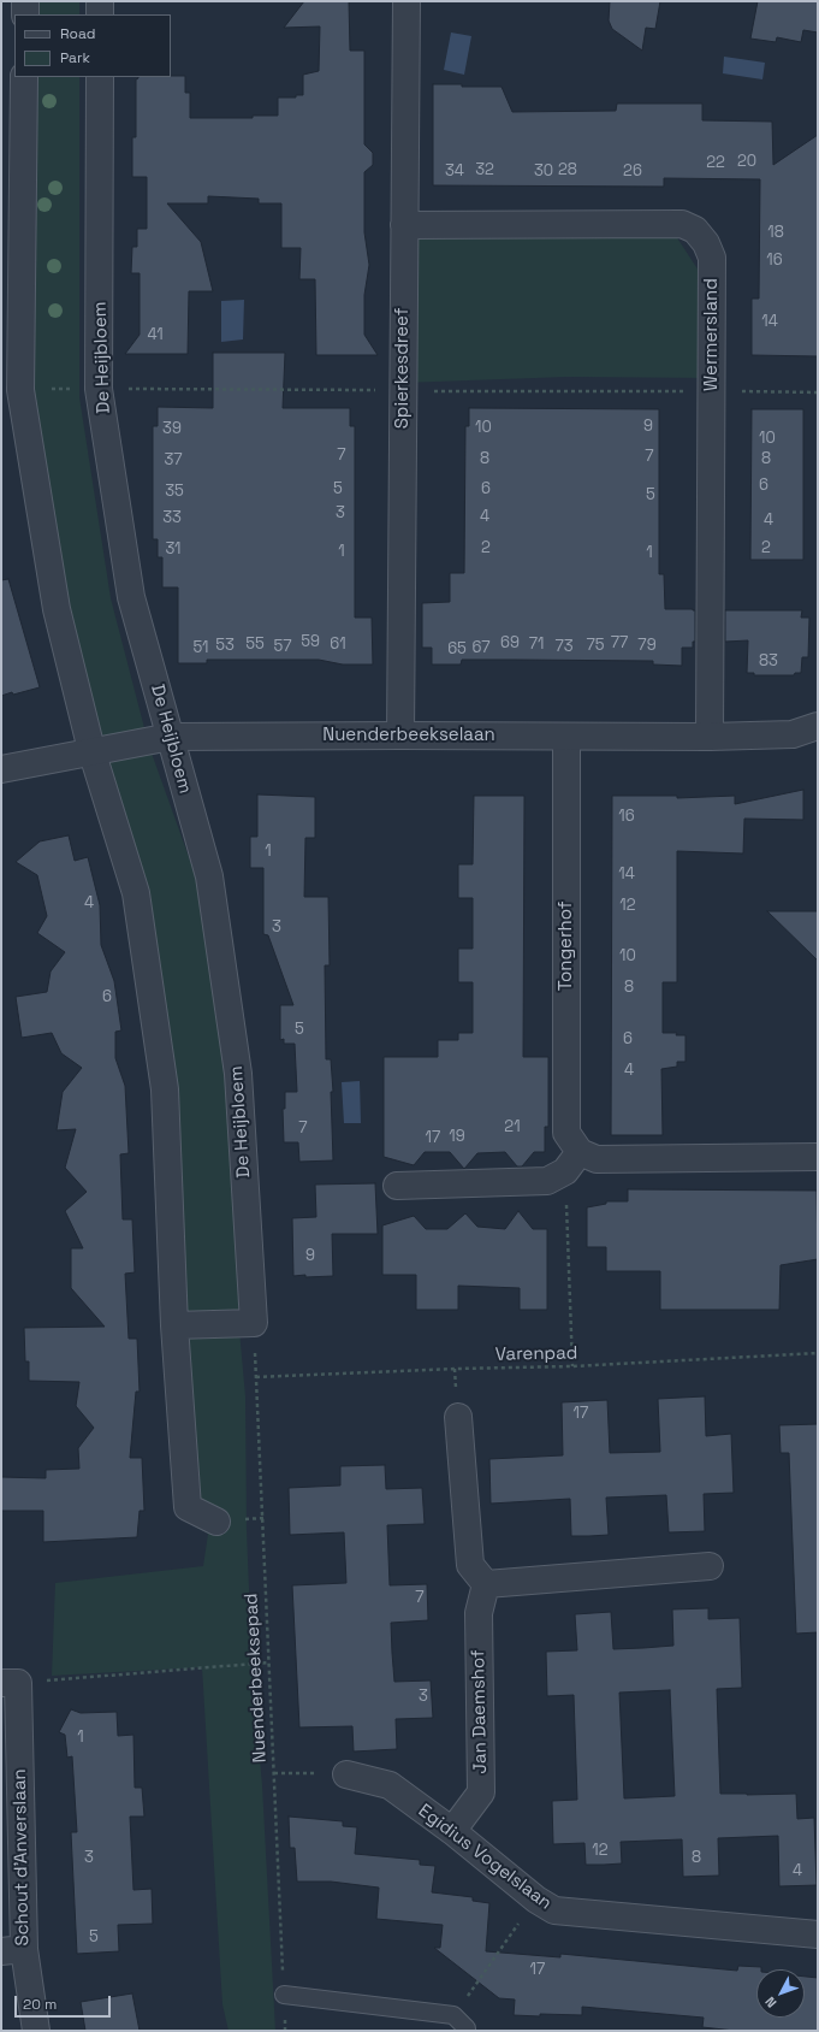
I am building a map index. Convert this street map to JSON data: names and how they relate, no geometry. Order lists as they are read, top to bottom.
{
  "streets": {
    "street": [
      "Wermersland",
      "De Heijbloem",
      "Spierkesdreef",
      "Nuenderbeekselaan",
      "Tongerhof",
      "Jan Daemshof",
      "Schout d'Anverslaan",
      "Egidius Vogelslaan"
    ],
    "path": ["Varenpad", "Nuenderbeeksepad"]
  },
  "crossings": [
    ["Wermersland", "Spierkesdreef"],
    ["Wermersland", "Nuenderbeekselaan"],
    ["De Heijbloem", "Nuenderbeekselaan"],
    ["De Heijbloem", "Nuenderbeeksepad"],
    ["Spierkesdreef", "Nuenderbeekselaan"],
    ["Nuenderbeekselaan", "Tongerhof"],
    ["Varenpad", "Nuenderbeeksepad"],
    ["Jan Daemshof", "Egidius Vogelslaan"]
  ],
  "house_numbers": [
    "20",
    "22",
    "32",
    "28",
    "34",
    "30",
    "26",
    "18",
    "16",
    "14",
    "41",
    "9",
    "10",
    "39",
    "10",
    "7",
    "7",
    "8",
    "8",
    "37",
    "6",
    "5",
    "6",
    "35",
    "5",
    "3",
    "4",
    "33",
    "4",
    "2",
    "2",
    "31",
    "1",
    "1",
    "59",
    "69",
    "77",
    "55",
    "61",
    "71",
    "53",
    "75",
    "79",
    "57",
    "73",
    "51",
    "67",
    "65",
    "83",
    "16",
    "1",
    "14",
    "4",
    "12",
    "3",
    "10",
    "8",
    "6",
    "5",
    "6",
    "4",
    "21",
    "7",
    "19",
    "17",
    "9",
    "17",
    "7",
    "3",
    "1",
    "12",
    "3",
    "8",
    "4",
    "5",
    "17"
  ],
  "legend": ["Road", "Park"],
  "scale_bar": "20 m",
  "north": "bottom left"
}
